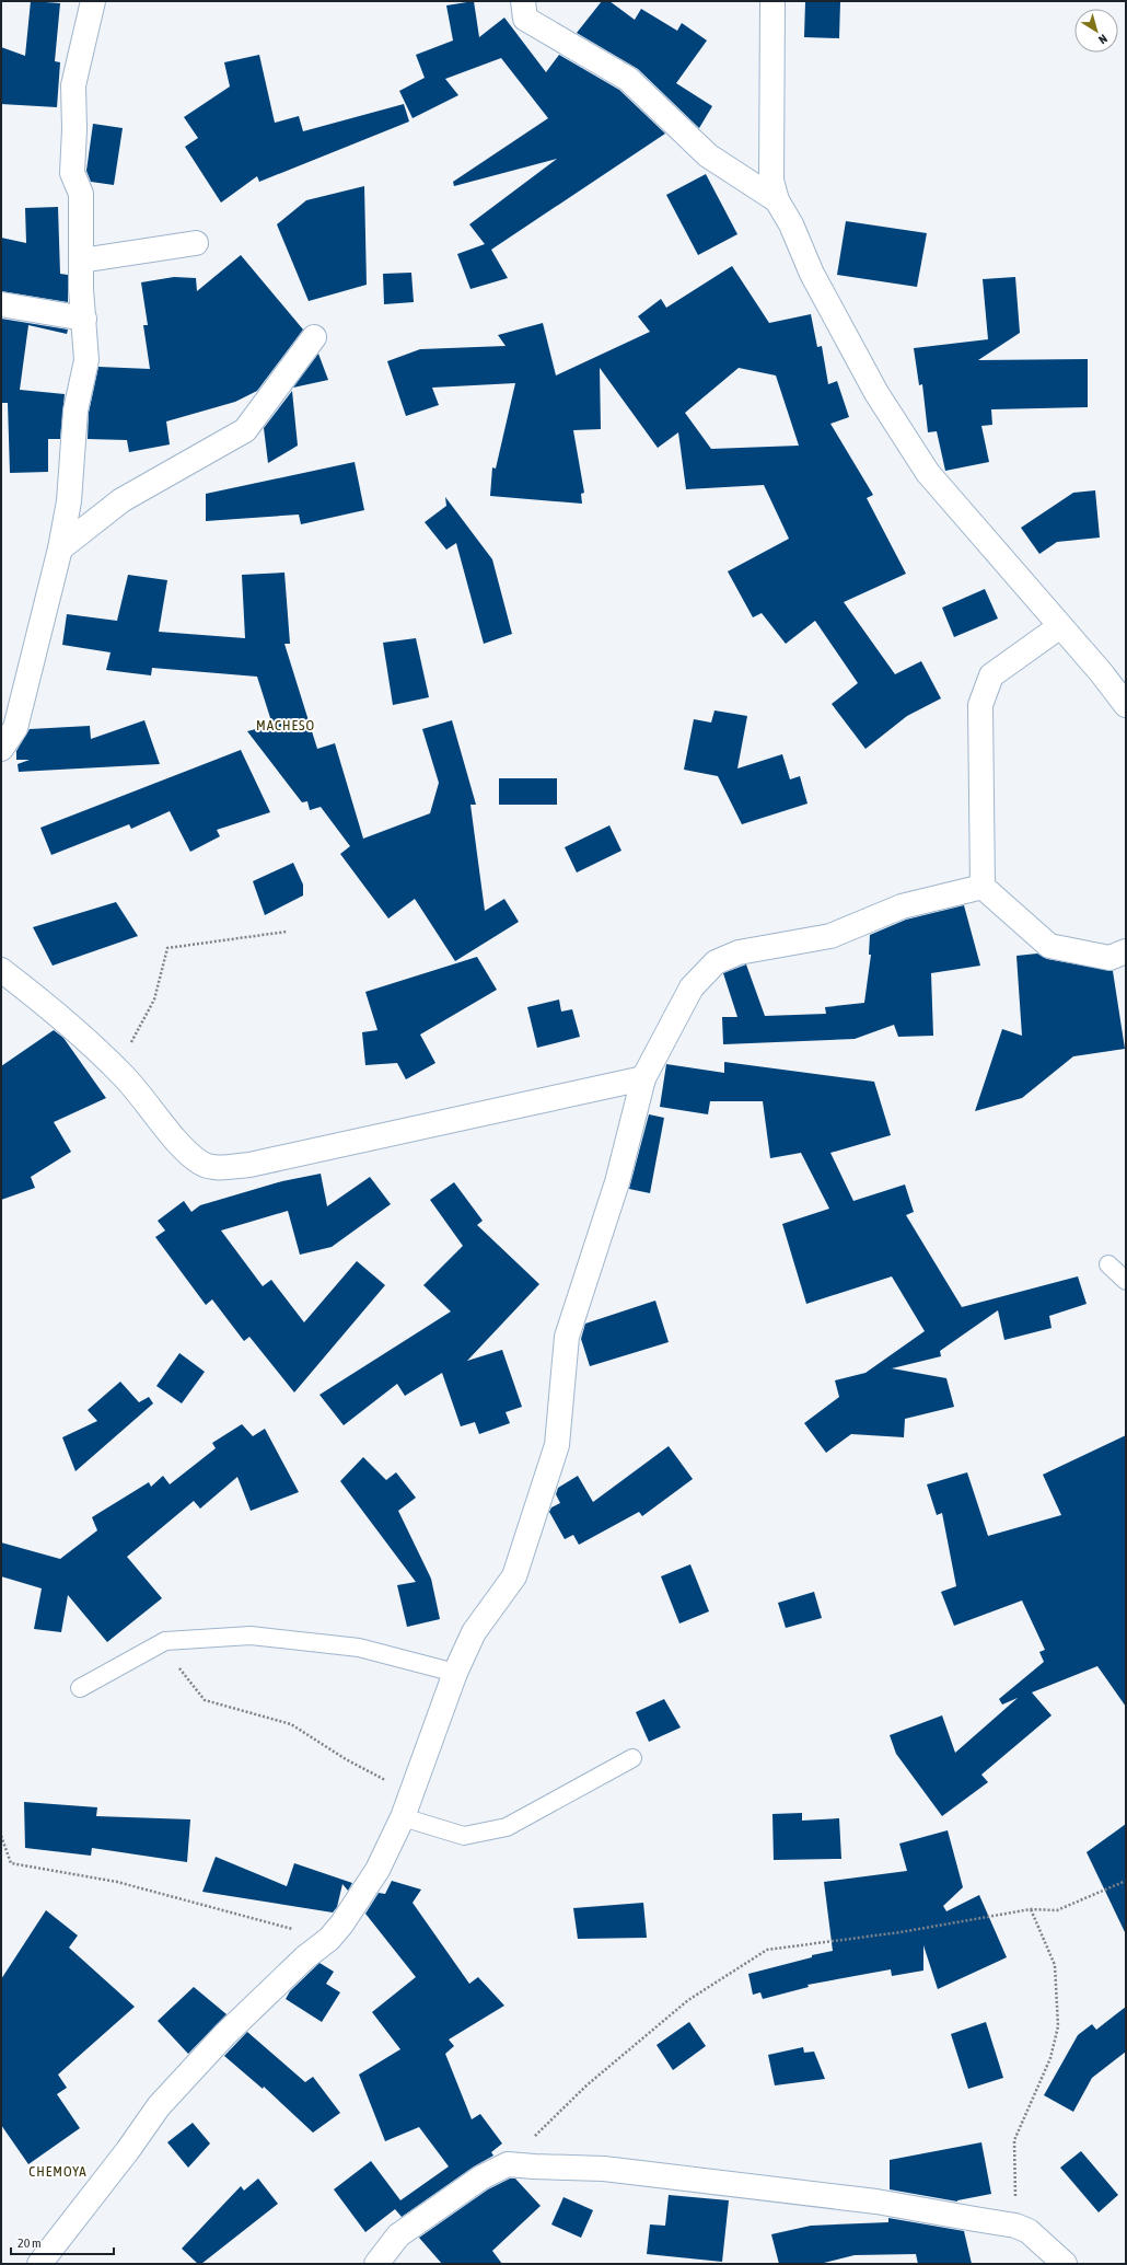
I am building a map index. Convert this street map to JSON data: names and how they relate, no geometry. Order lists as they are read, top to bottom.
{
  "districts": ["MACHESO", "CHEMOYA"],
  "scale_bar": "20 m",
  "north": "bottom right"
}
